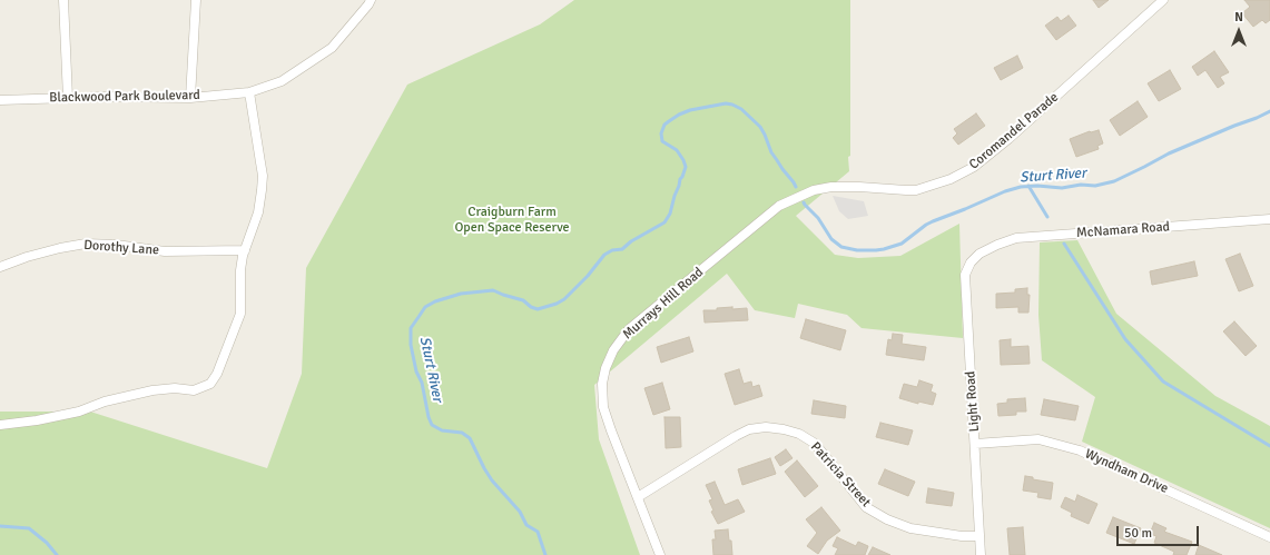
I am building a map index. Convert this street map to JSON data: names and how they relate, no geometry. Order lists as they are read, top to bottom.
{
  "streets": {
    "street": [
      "Blackwood Park Boulevard",
      "Coromandel Parade",
      "McNamara Road",
      "Dorothy Lane",
      "Murrays Hill Road",
      "Light Road",
      "Wyndham Drive",
      "Patricia Street"
    ]
  },
  "crossings": [
    ["Coromandel Parade", "Murrays Hill Road"],
    ["McNamara Road", "Light Road"],
    ["Murrays Hill Road", "Patricia Street"],
    ["Light Road", "Wyndham Drive"],
    ["Light Road", "Patricia Street"]
  ],
  "water": ["Sturt River"],
  "parks": ["Craigburn Farm Open Space Reserve"],
  "scale_bar": "50 m",
  "north": "top"
}
